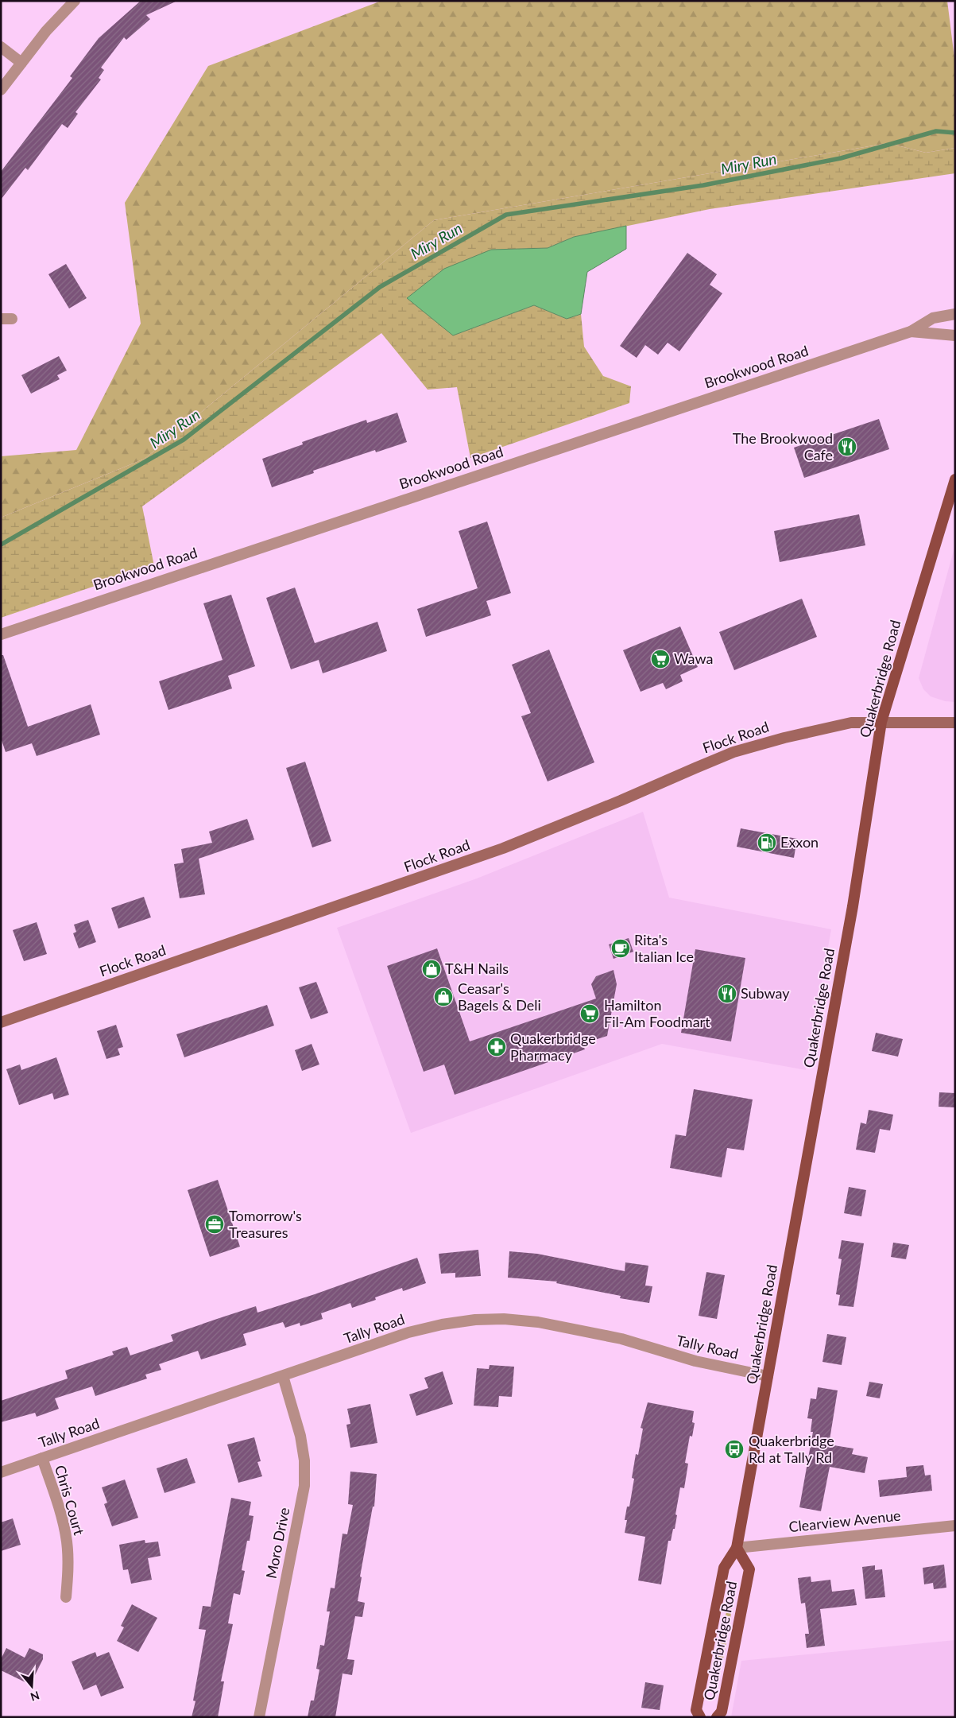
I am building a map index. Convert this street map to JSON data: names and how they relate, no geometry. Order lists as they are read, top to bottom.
{
  "streets": {
    "main road": ["Quakerbridge Road", "Flock Road"],
    "street": [
      "Brookwood Road",
      "Tally Road",
      "Chris Court",
      "Clearview Avenue",
      "Moro Drive"
    ]
  },
  "crossings": [
    ["Quakerbridge Road", "Flock Road"],
    ["Quakerbridge Road", "Tally Road"],
    ["Quakerbridge Road", "Clearview Avenue"],
    ["Tally Road", "Chris Court"],
    ["Tally Road", "Moro Drive"]
  ],
  "water": ["Miry Run"],
  "places": {
    "restaurant": ["The Brookwood Cafe", "Subway"],
    "supermarket": ["Wawa", "Hamilton Fil-Am Foodmart"],
    "fuel station": ["Exxon"],
    "cafe": ["Rita's Italian Ice"],
    "shop": ["T&H Nails", "Ceasar's Bagels & Deli"],
    "pharmacy": ["Quakerbridge Pharmacy"],
    "office": ["Tomorrow's Treasures"],
    "bus stop": ["Quakerbridge Rd at Tally Rd"]
  },
  "north": "bottom"
}
